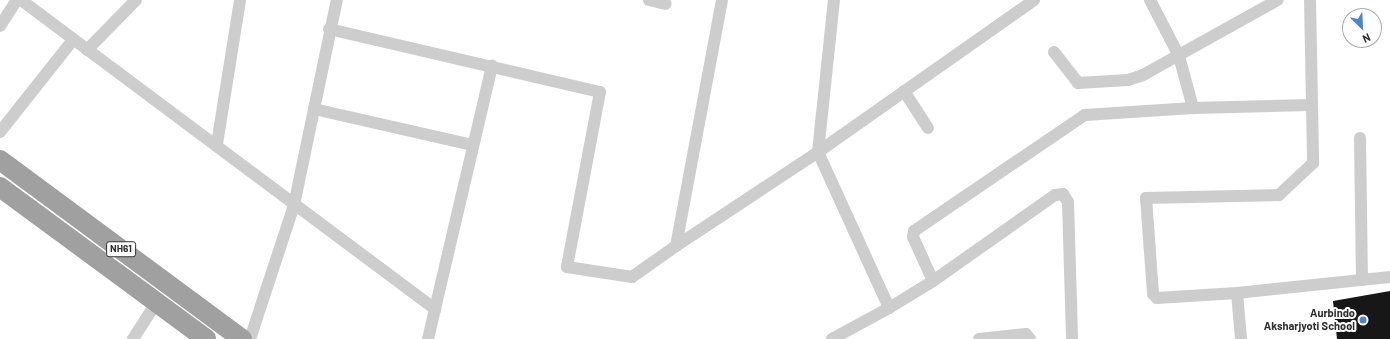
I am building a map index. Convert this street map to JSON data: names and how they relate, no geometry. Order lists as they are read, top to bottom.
{
  "streets": {
    "highway": ["NH61"]
  },
  "places": ["Aurbindo Aksharjyoti School"],
  "north": "bottom right"
}
